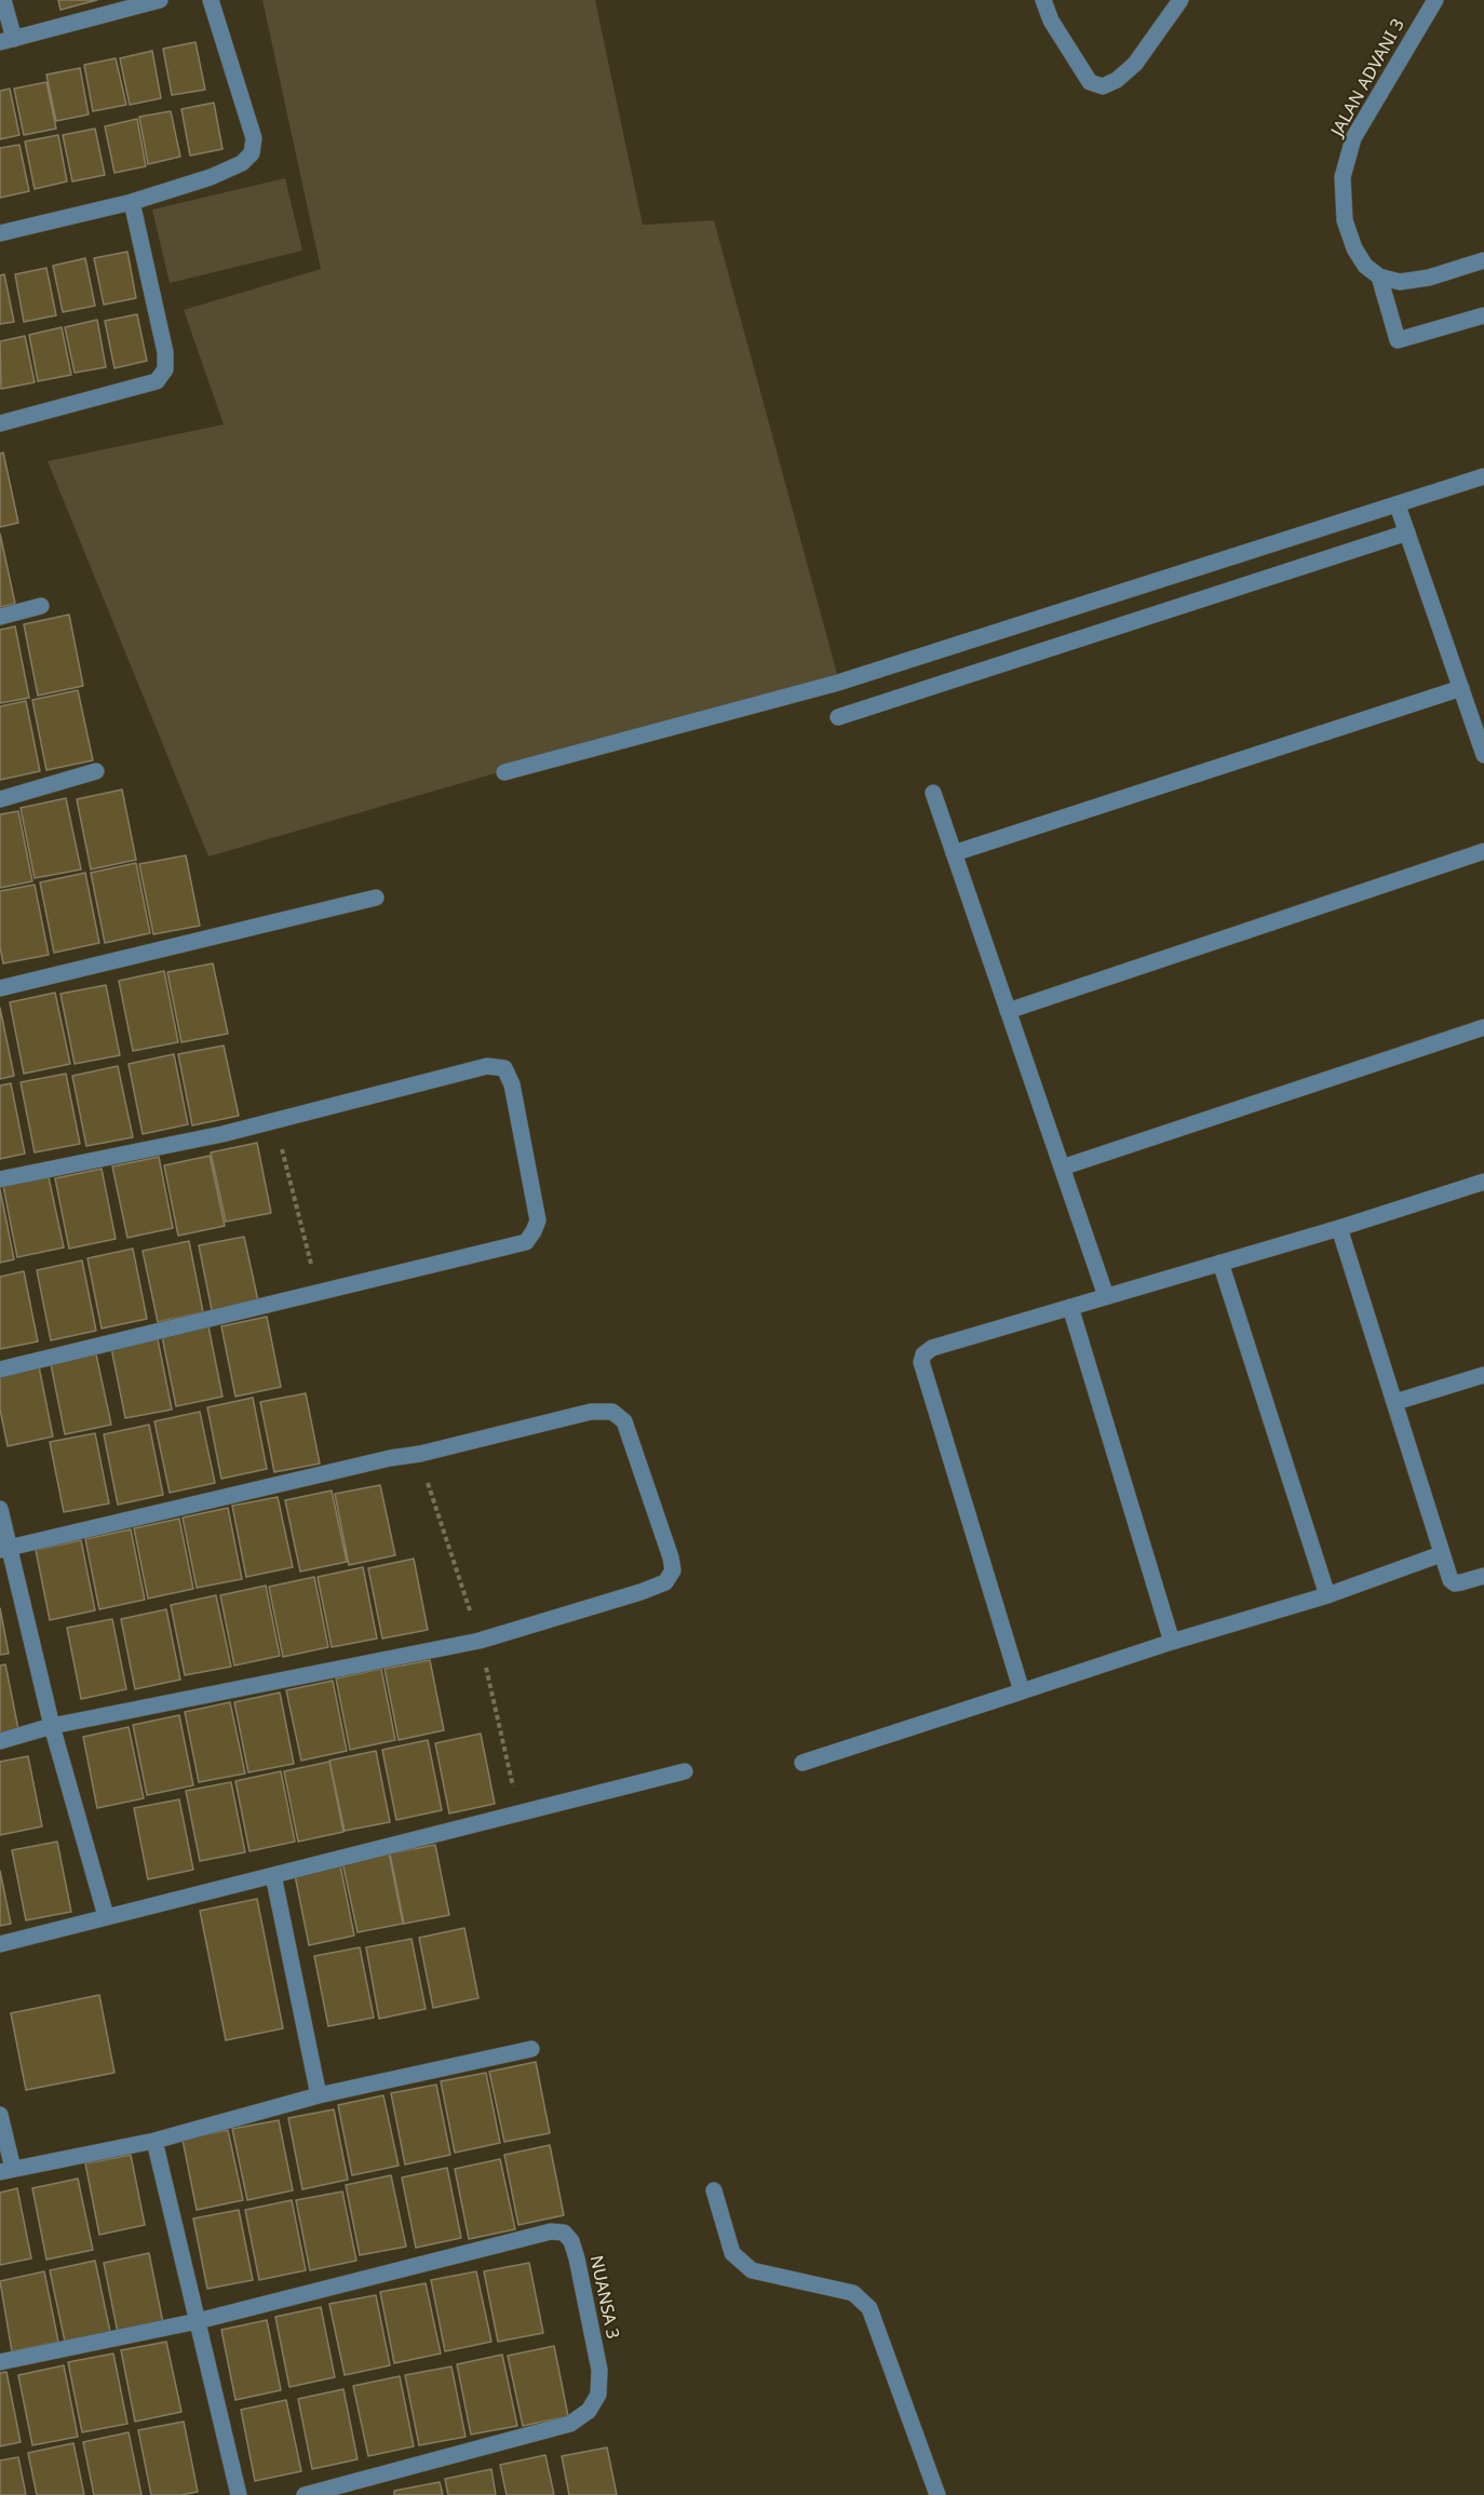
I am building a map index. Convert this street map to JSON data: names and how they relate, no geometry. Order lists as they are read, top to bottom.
{
  "streets": {
    "street": ["JALAN ADVANI 3", "NUANSA 3"]
  }
}
